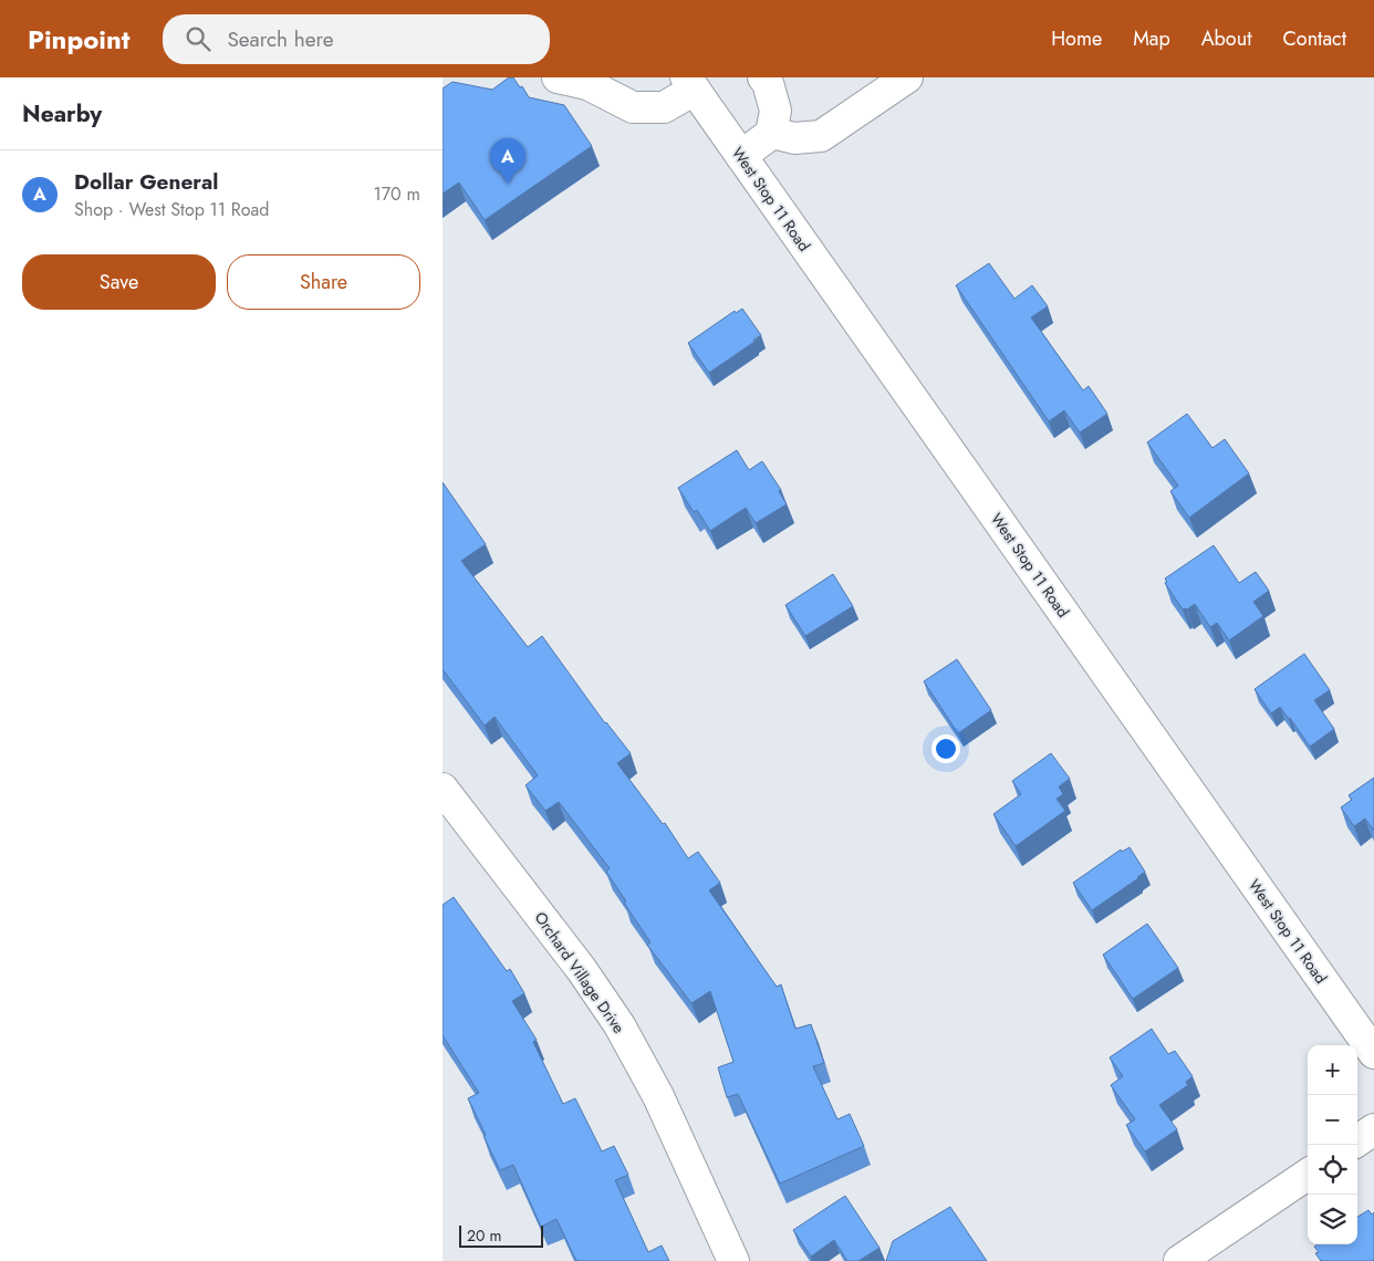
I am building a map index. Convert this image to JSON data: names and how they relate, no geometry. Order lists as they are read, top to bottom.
{
  "streets": {
    "street": ["West Stop 11 Road", "Orchard Village Drive"]
  },
  "scale_bar": "20 m",
  "page": {
    "header": "Pinpoint",
    "search": "Search here",
    "nav": [
      "Home",
      "Map",
      "About",
      "Contact"
    ],
    "heading": "Nearby",
    "pins": "A",
    "list": [
      {
        "mark": "A",
        "name": "Dollar General",
        "note": "Shop · West Stop 11 Road",
        "value": "170 m"
      }
    ],
    "buttons": ["Save", "Share"],
    "map_buttons": ["+", "−"],
    "scale": "20 m"
  }
}
